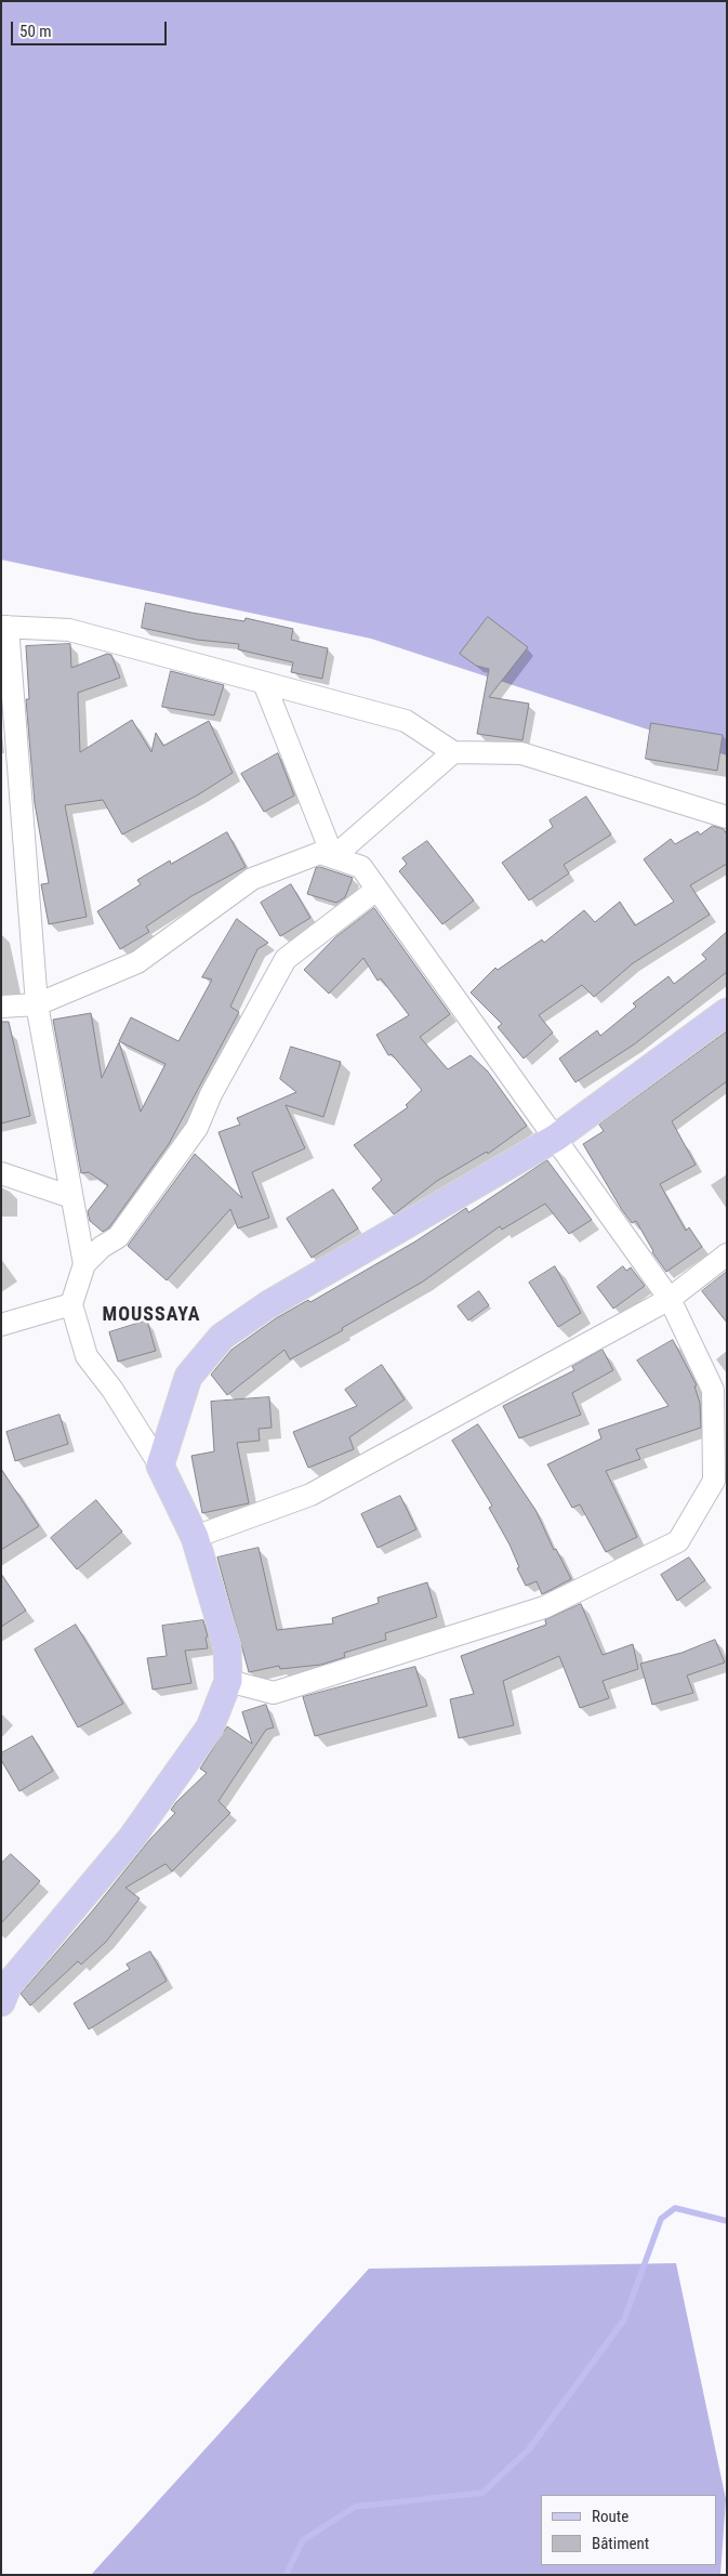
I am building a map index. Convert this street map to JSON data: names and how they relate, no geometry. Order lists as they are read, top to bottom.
{
  "districts": ["MOUSSAYA"],
  "legend": ["Route", "Bâtiment"],
  "scale_bar": "50 m"
}
